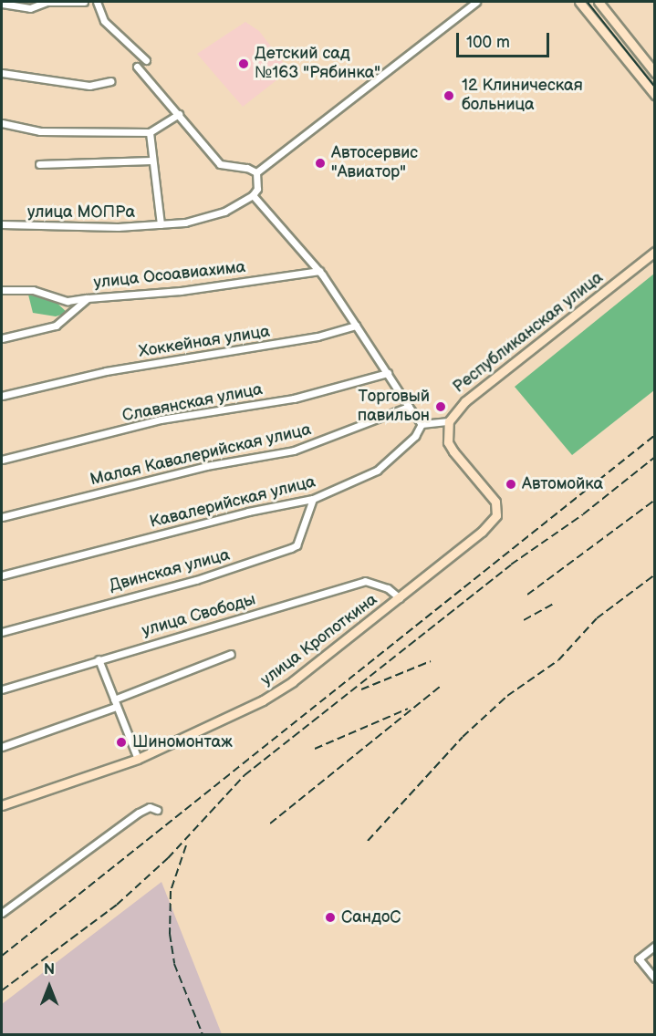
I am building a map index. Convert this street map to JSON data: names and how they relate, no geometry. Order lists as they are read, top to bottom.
{
  "streets": {
    "main road": ["Республиканская улица", "улица Кропоткина"],
    "street": [
      "улица МОПРа",
      "улица Осоавиахима",
      "Хоккейная улица",
      "Славянская улица",
      "Малая Кавалерийская улица",
      "Кавалерийская улица",
      "Двинская улица",
      "улица Свободы"
    ]
  },
  "crossings": [
    ["Республиканская улица", "улица Кропоткина"],
    ["Кавалерийская улица", "Двинская улица"],
    ["улица Свободы", "улица Кропоткина"]
  ],
  "places": [
    "Детский сад №163 \"Рябинка\"",
    "12 Клиническая больница",
    "Автосервис \"Авиатор\"",
    "Торговый павильон",
    "Автомойка",
    "Шиномонтаж",
    "СандоС"
  ],
  "scale_bar": "100 m",
  "north": "top"
}
